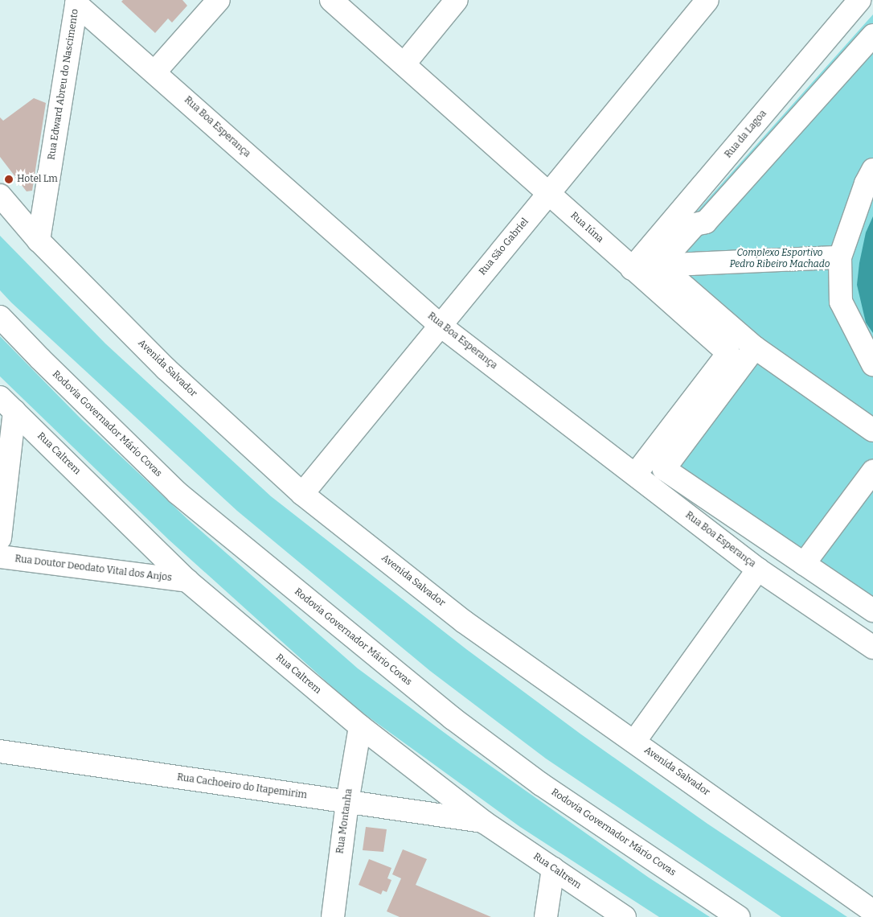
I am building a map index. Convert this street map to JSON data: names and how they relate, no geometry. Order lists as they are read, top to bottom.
{
  "streets": {
    "main road": [
      "Rua Edward Abreu do Nascimento",
      "Rua Boa Esperança",
      "Rua da Lagoa",
      "Rua Iúna",
      "Rua São Gabriel",
      "Avenida Salvador",
      "Rodovia Governador Mário Covas",
      "Rua Caltrem",
      "Rua Doutor Deodato Vital dos Anjos",
      "Rua Cachoeiro do Itapemirim",
      "Rua Montanha"
    ]
  },
  "crossings": [
    ["Rua Edward Abreu do Nascimento", "Rua Boa Esperança"],
    ["Rua Edward Abreu do Nascimento", "Avenida Salvador"],
    ["Rua Boa Esperança", "Rua Iúna"],
    ["Rua Boa Esperança", "Rua São Gabriel"],
    ["Rua da Lagoa", "Rua Iúna"],
    ["Rua Iúna", "Rua São Gabriel"],
    ["Rua São Gabriel", "Avenida Salvador"],
    ["Rua Caltrem", "Rua Doutor Deodato Vital dos Anjos"],
    ["Rua Caltrem", "Rua Cachoeiro do Itapemirim"],
    ["Rua Caltrem", "Rua Montanha"],
    ["Rua Cachoeiro do Itapemirim", "Rua Montanha"]
  ],
  "parks": ["Complexo Esportivo Pedro Ribeiro Machado"],
  "places": ["Hotel Lm"]
}
